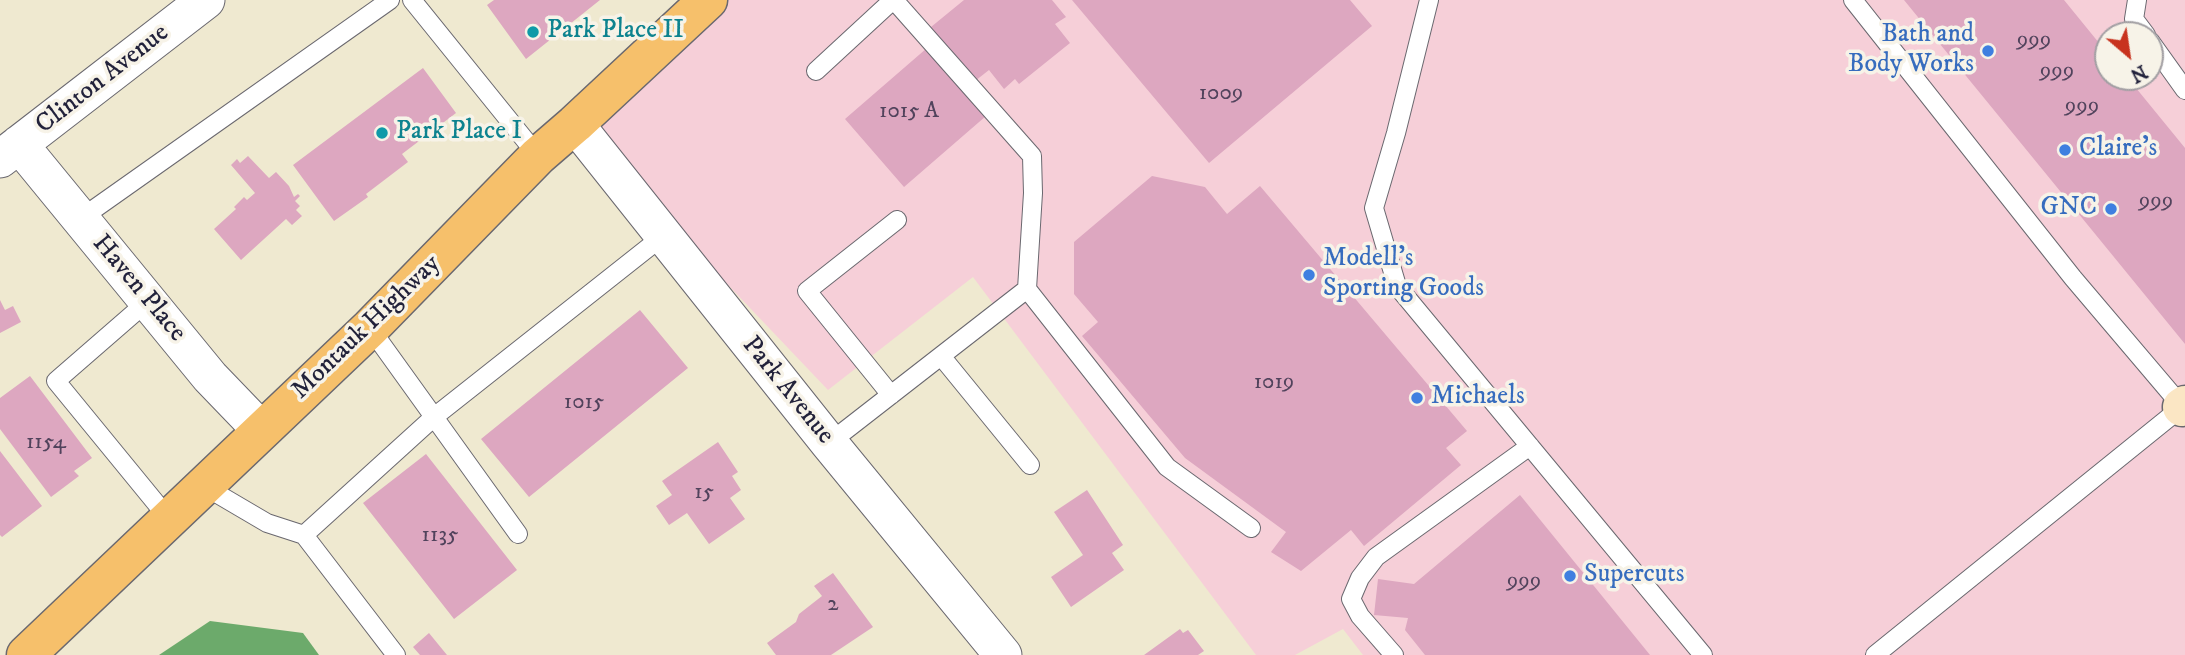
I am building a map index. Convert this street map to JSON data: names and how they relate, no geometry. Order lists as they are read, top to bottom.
{
  "streets": {
    "main road": ["Montauk Highway"],
    "street": ["Clinton Avenue", "Haven Place", "Park Avenue"]
  },
  "crossings": [
    ["Clinton Avenue", "Haven Place"],
    ["Haven Place", "Montauk Highway"],
    ["Montauk Highway", "Park Avenue"]
  ],
  "places": [
    "Park Place II",
    "Bath and Body Works",
    "Park Place I",
    "Claire's",
    "GNC",
    "Modell's Sporting Goods",
    "Michaels",
    "Supercuts"
  ],
  "house_numbers": [
    "999",
    "999",
    "1009",
    "999",
    "1015 A",
    "999",
    "1019",
    "1015",
    "1154",
    "15",
    "1135",
    "999",
    "2"
  ],
  "north": "bottom right"
}
